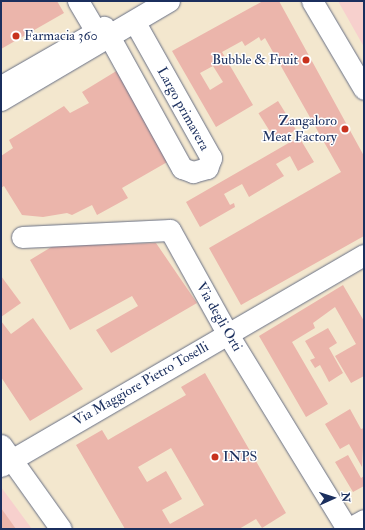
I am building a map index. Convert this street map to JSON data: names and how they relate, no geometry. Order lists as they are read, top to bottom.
{
  "streets": {
    "street": ["Largo primavera", "Via degli Orti", "Via Maggiore Pietro Toselli"]
  },
  "crossings": [
    ["Via degli Orti", "Via Maggiore Pietro Toselli"]
  ],
  "places": [
    "Farmacia 360",
    "Bubble & Fruit",
    "Zangaloro Meat Factory",
    "INPS"
  ],
  "north": "right"
}
